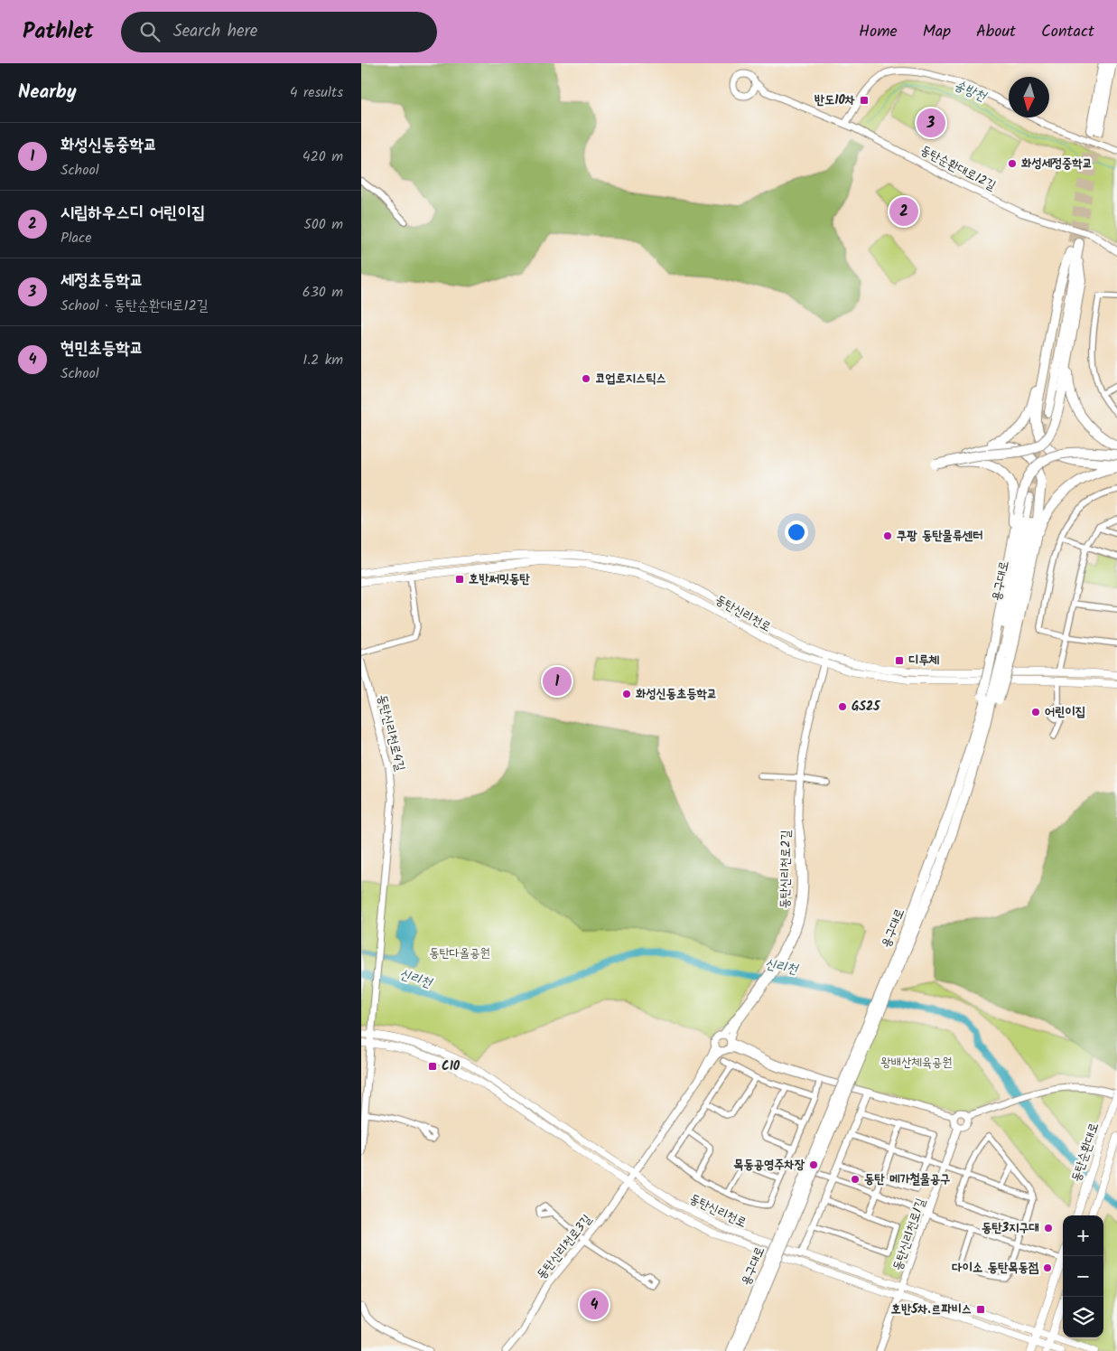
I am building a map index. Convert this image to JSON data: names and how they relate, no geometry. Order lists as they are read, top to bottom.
{
  "streets": {
    "highway": ["용구대로"],
    "main road": ["동탄신리천로", "동탄순환대로"],
    "street": [
      "동탄순환대로12길",
      "동탄신리천로4길",
      "동탄신리천로2길",
      "동탄신리천로1길",
      "동탄신리천로3길"
    ]
  },
  "crossings": [
    ["동탄신리천로", "동탄신리천로4길"],
    ["동탄신리천로", "동탄신리천로2길"],
    ["동탄신리천로", "동탄신리천로1길"],
    ["동탄신리천로", "동탄신리천로3길"]
  ],
  "water": ["송방천", "신리천"],
  "parks": ["동탄다올공원", "왕배산체육공원"],
  "places": {
    "transit": [
      "반도10차",
      "호반써밋동탄",
      "디루체",
      "C10",
      "호반5차.르파비스"
    ],
    "other": [
      "화성세정중학교",
      "코업로지스틱스",
      "쿠팡 동탄물류센터",
      "화성신동초등학교",
      "GS25",
      "어린이집",
      "목동공영주차장",
      "동탄 메가철물공구",
      "동탄3지구대",
      "다이소 동탄목동점"
    ]
  },
  "north": "bottom",
  "page": {
    "header": "Pathlet",
    "search": "Search here",
    "nav": [
      "Home",
      "Map",
      "About",
      "Contact"
    ],
    "heading": ["Nearby", "4 results"],
    "pins": [
      "3",
      "2",
      "1",
      "4"
    ],
    "list": [
      {
        "mark": "1",
        "name": "화성신동중학교",
        "note": "School",
        "value": "420 m"
      },
      {
        "mark": "2",
        "name": "시립하우스디 어린이집",
        "note": "Place",
        "value": "500 m"
      },
      {
        "mark": "3",
        "name": "세정초등학교",
        "note": "School · 동탄순환대로12길",
        "value": "630 m"
      },
      {
        "mark": "4",
        "name": "현민초등학교",
        "note": "School",
        "value": "1.2 km"
      }
    ],
    "map_buttons": ["+", "−"]
  }
}
